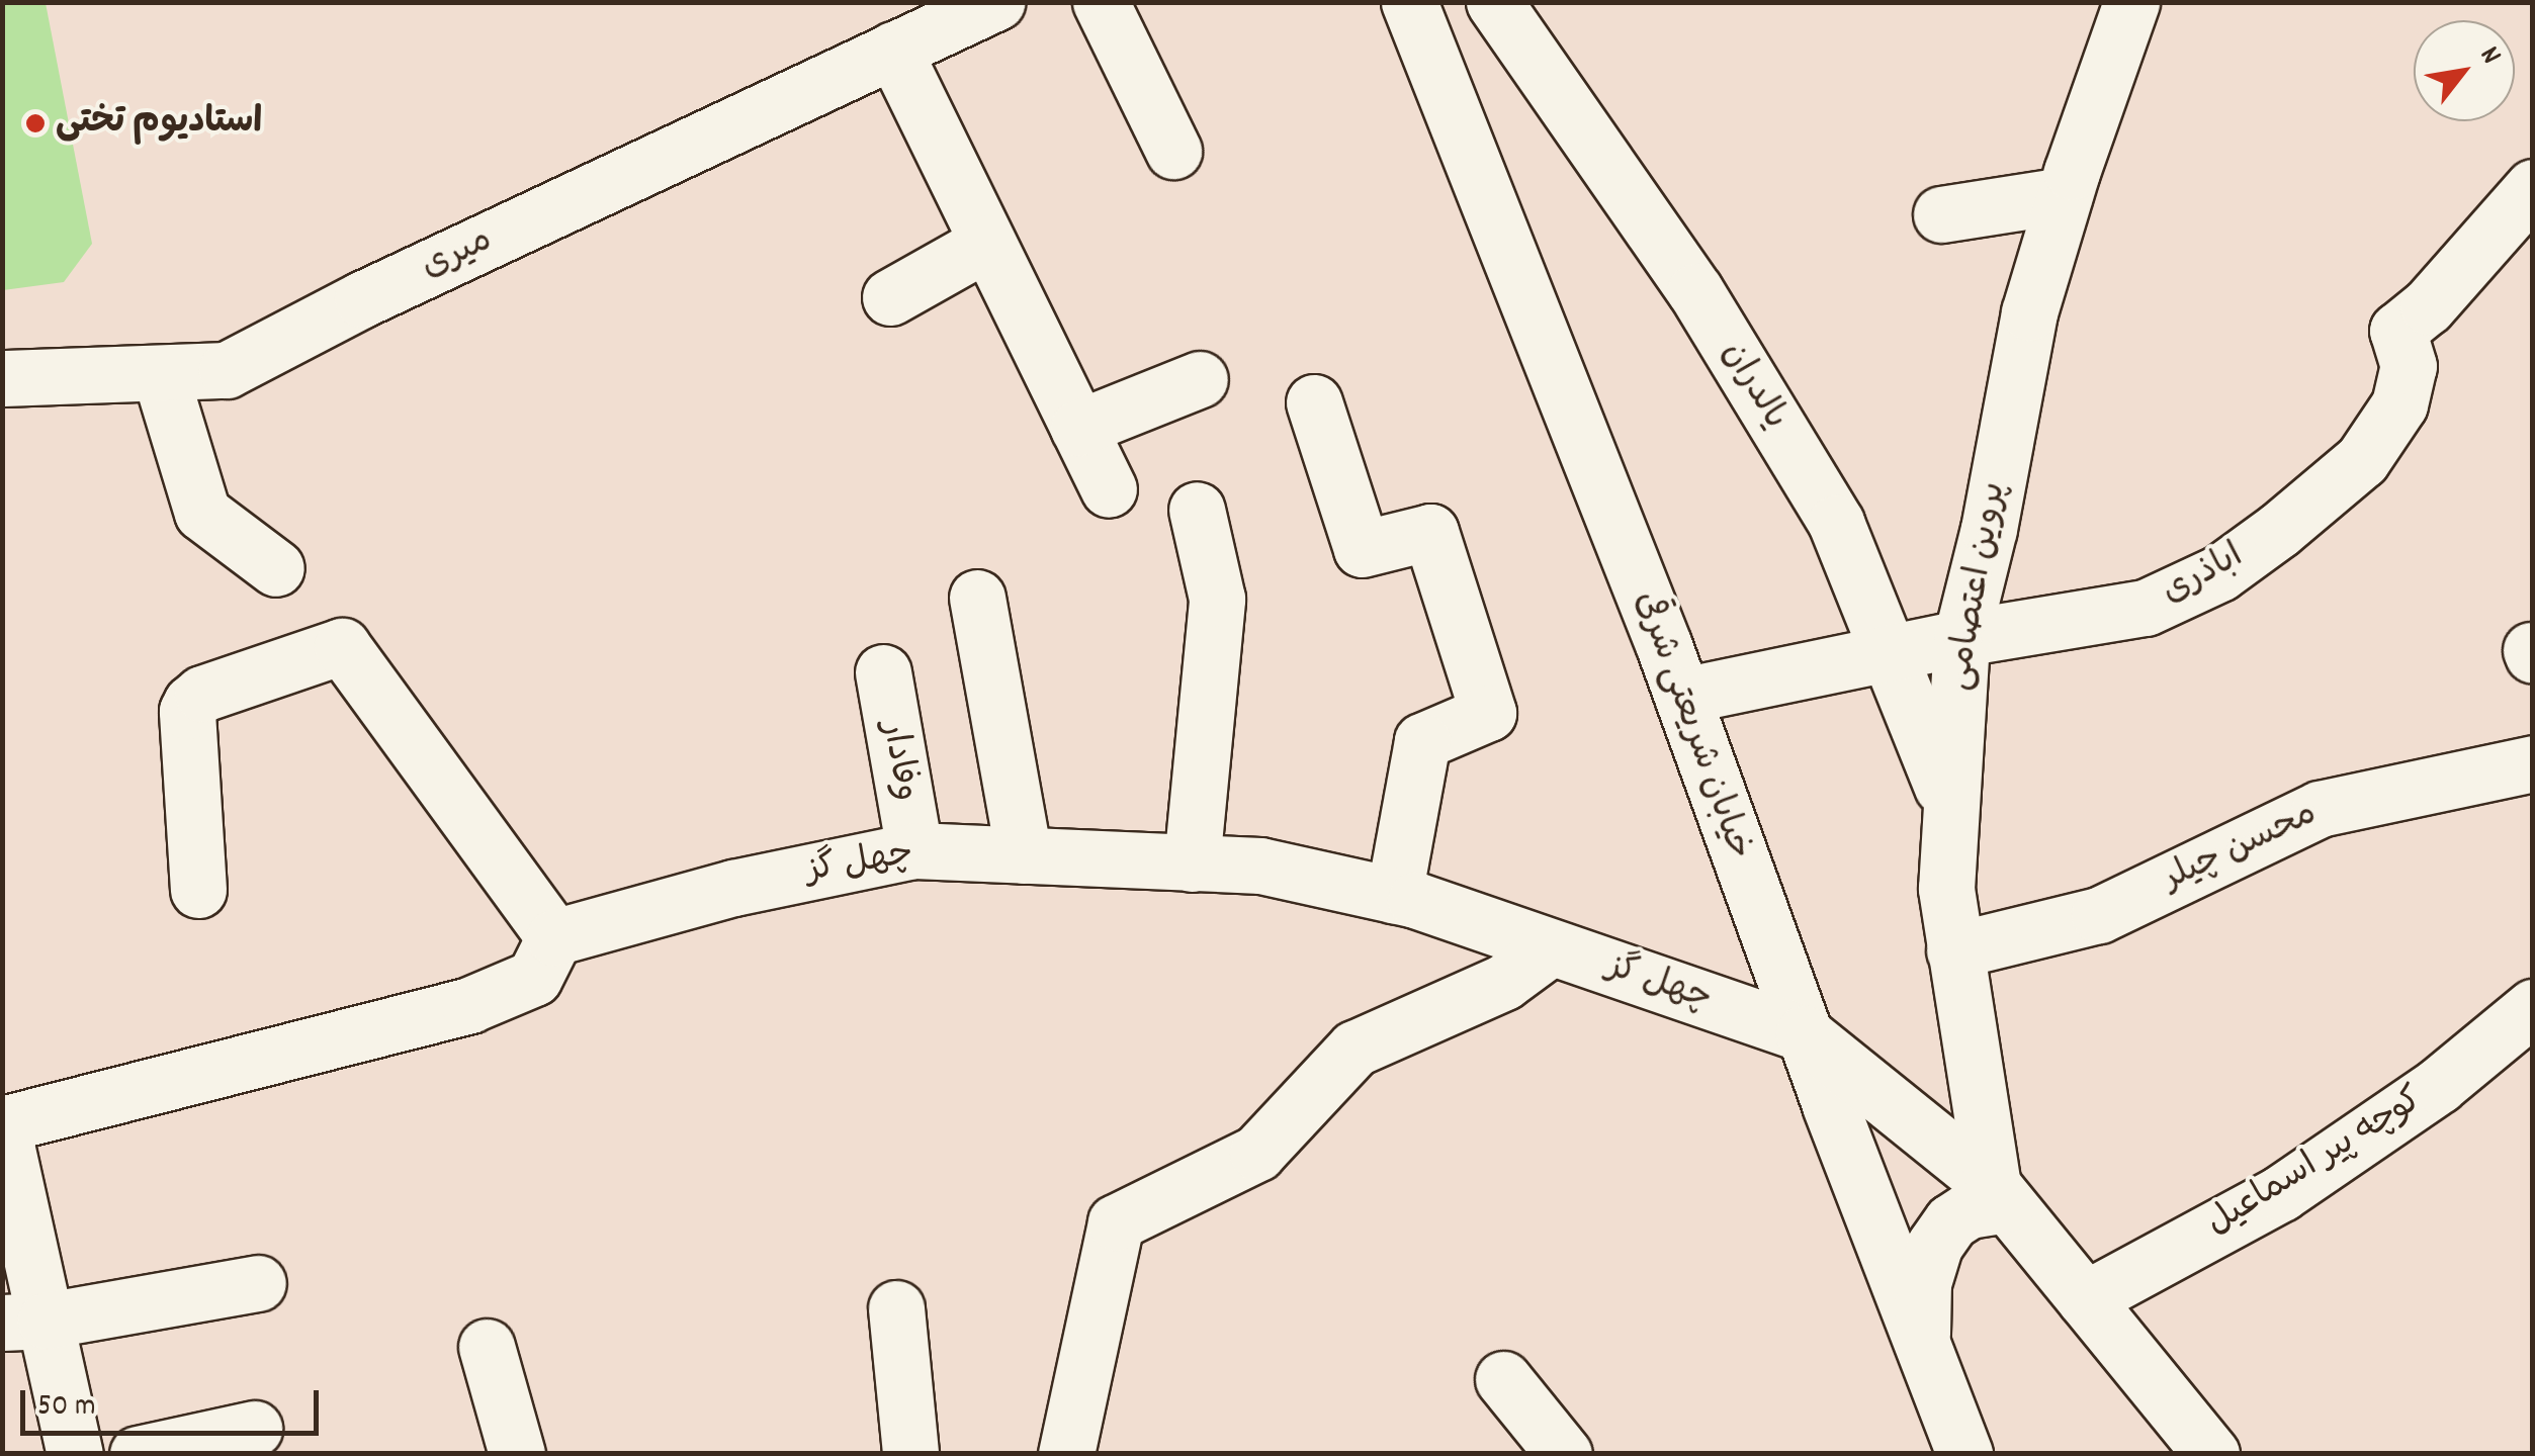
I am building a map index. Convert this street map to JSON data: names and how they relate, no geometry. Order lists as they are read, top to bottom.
{
  "streets": {
    "street": [
      "میری",
      "یالدران",
      "اباذری",
      "پروین اعتصامی",
      "خیابان شریعتی شرقی",
      "وفادار",
      "محسن چیلر",
      "چهل گز",
      "کوچه پیر اسماعیل"
    ]
  },
  "crossings": [
    ["یالدران", "اباذری"],
    ["یالدران", "پروین اعتصامی"],
    ["اباذری", "پروین اعتصامی"],
    ["اباذری", "خیابان شریعتی شرقی"],
    ["پروین اعتصامی", "محسن چیلر"],
    ["خیابان شریعتی شرقی", "چهل گز"],
    ["وفادار", "چهل گز"]
  ],
  "places": ["استادیوم تختی"],
  "scale_bar": "50 m",
  "north": "top right"
}
